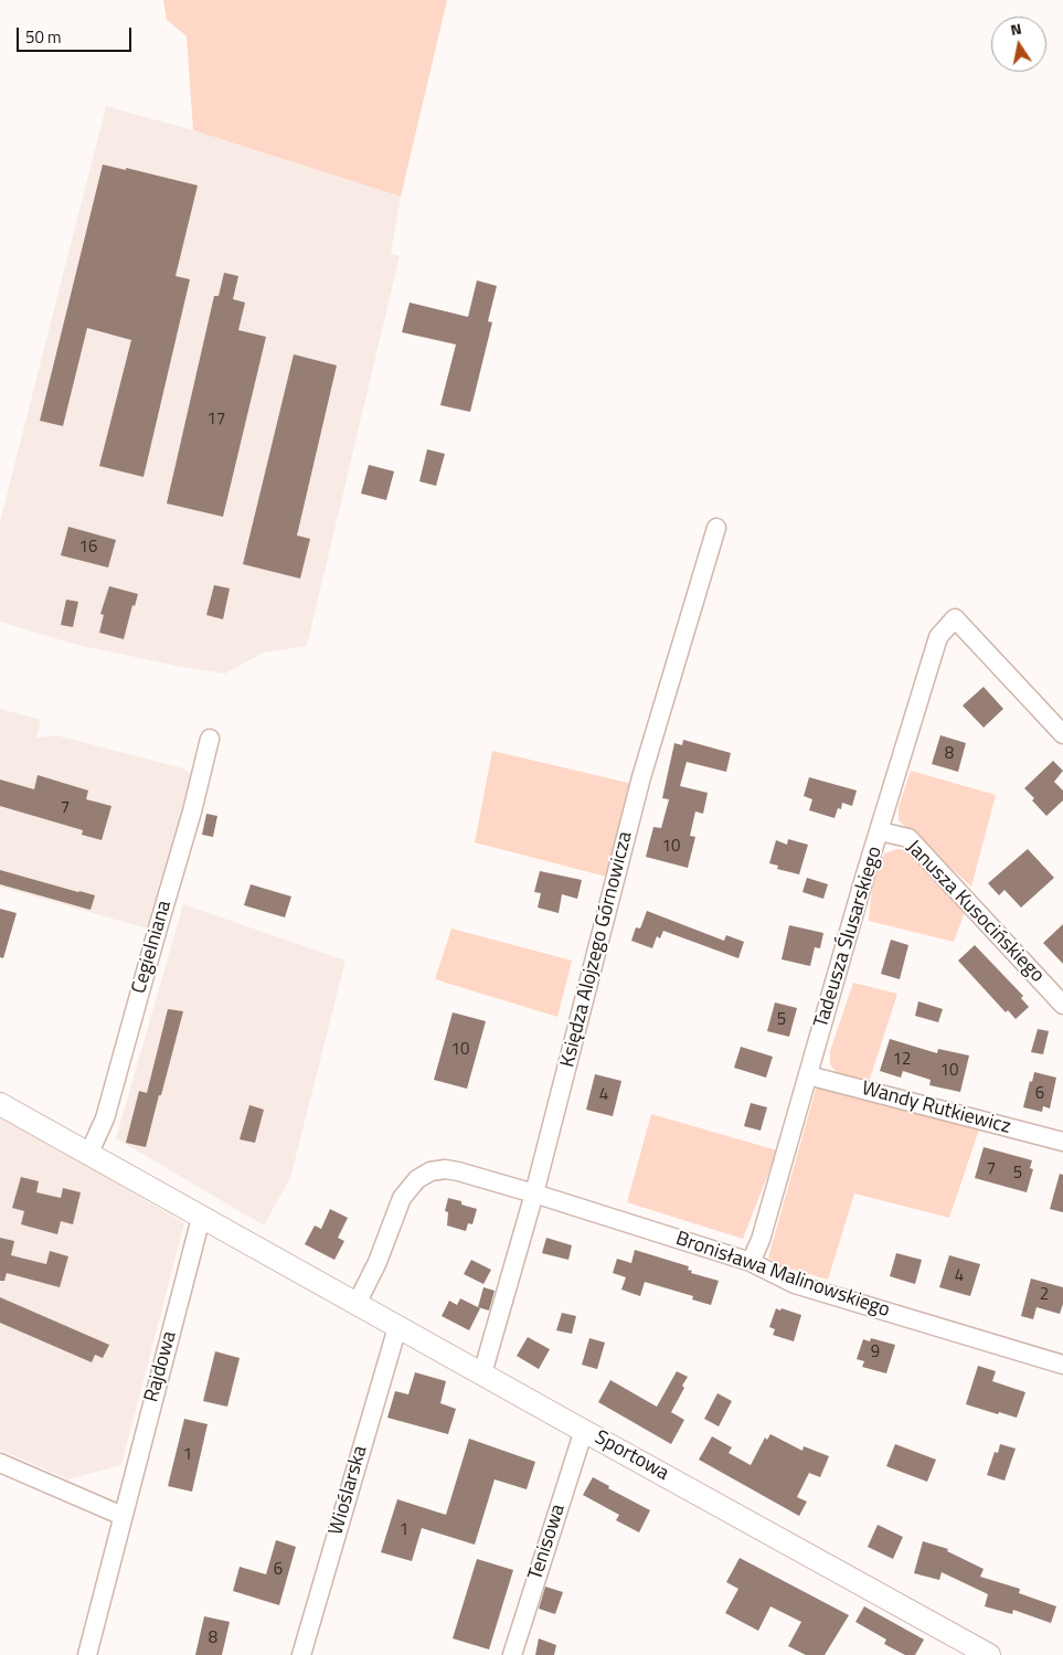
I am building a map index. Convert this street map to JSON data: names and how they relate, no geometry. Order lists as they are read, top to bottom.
{
  "streets": {
    "street": [
      "Janusza Kusocińskiego",
      "Tadeusza Ślusarskiego",
      "Cegielniana",
      "Księdza Alojzego Górnowicza",
      "Wandy Rutkiewicz",
      "Bronisława Malinowskiego",
      "Rajdowa",
      "Sportowa",
      "Wioślarska",
      "Tenisowa"
    ]
  },
  "crossings": [
    ["Janusza Kusocińskiego", "Tadeusza Ślusarskiego"],
    ["Tadeusza Ślusarskiego", "Wandy Rutkiewicz"],
    ["Tadeusza Ślusarskiego", "Bronisława Malinowskiego"],
    ["Cegielniana", "Sportowa"],
    ["Księdza Alojzego Górnowicza", "Bronisława Malinowskiego"],
    ["Księdza Alojzego Górnowicza", "Sportowa"],
    ["Bronisława Malinowskiego", "Sportowa"],
    ["Rajdowa", "Sportowa"],
    ["Sportowa", "Wioślarska"],
    ["Sportowa", "Tenisowa"]
  ],
  "house_numbers": [
    "17",
    "16",
    "8",
    "7",
    "10",
    "5",
    "10",
    "12",
    "10",
    "6",
    "4",
    "7",
    "5",
    "4",
    "2",
    "9",
    "1",
    "1",
    "6",
    "8"
  ],
  "scale_bar": "50 m",
  "north": "top"
}
